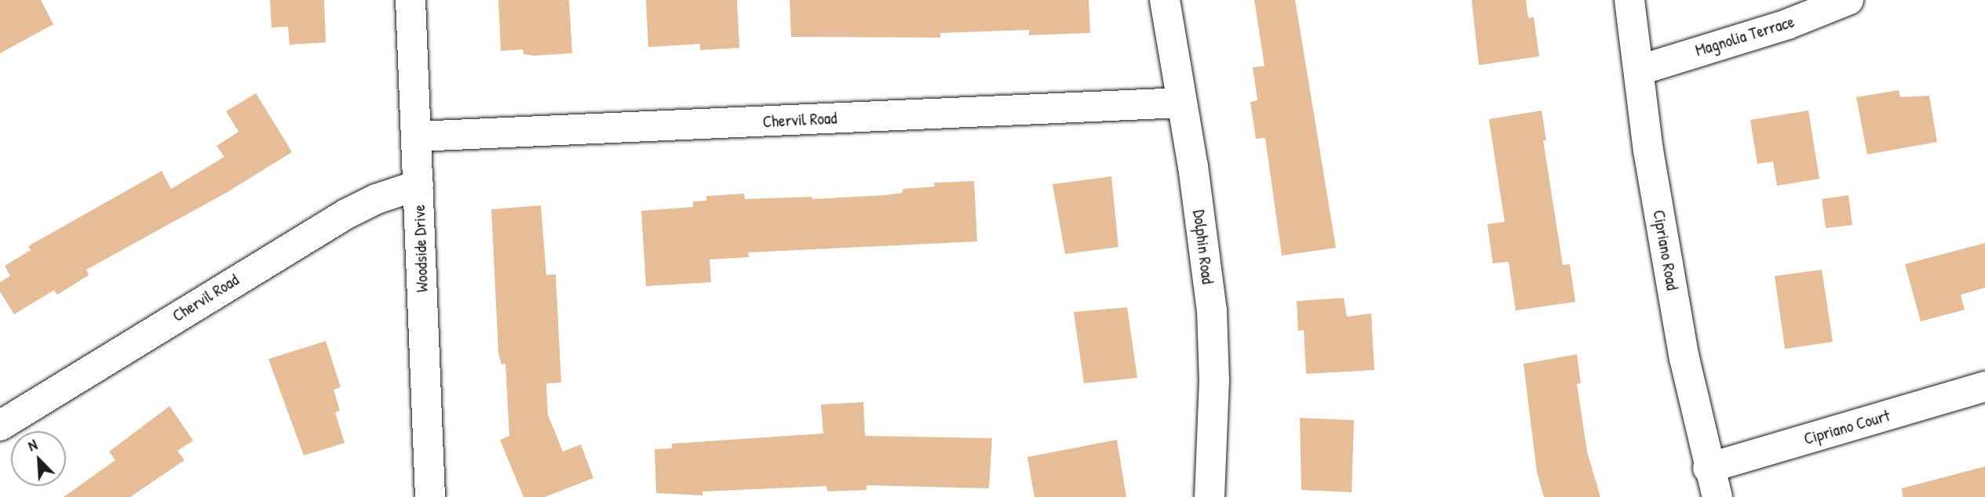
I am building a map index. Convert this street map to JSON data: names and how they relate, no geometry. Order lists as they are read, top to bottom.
{
  "streets": {
    "street": [
      "Magnolia Terrace",
      "Chervil Road",
      "Dolphin Road",
      "Woodside Drive",
      "Cipriano Road",
      "Cipriano Court"
    ]
  },
  "crossings": [
    ["Magnolia Terrace", "Cipriano Road"],
    ["Chervil Road", "Dolphin Road"],
    ["Chervil Road", "Woodside Drive"],
    ["Cipriano Road", "Cipriano Court"]
  ],
  "north": "top left"
}
